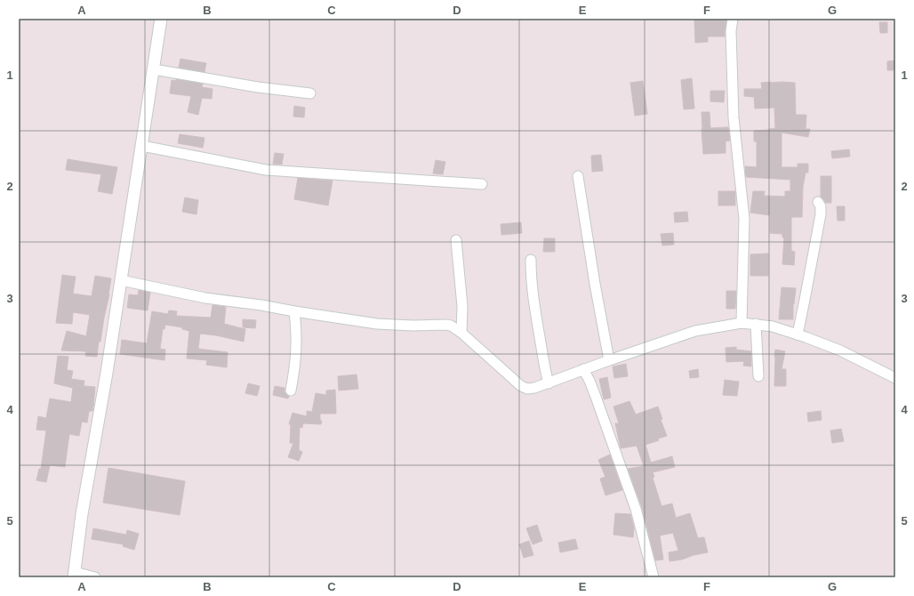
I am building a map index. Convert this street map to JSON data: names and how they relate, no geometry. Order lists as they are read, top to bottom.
{
  "grid": {
    "columns": [
      "A",
      "B",
      "C",
      "D",
      "E",
      "F",
      "G"
    ],
    "rows": [
      "1",
      "2",
      "3",
      "4",
      "5"
    ]
  }
}
